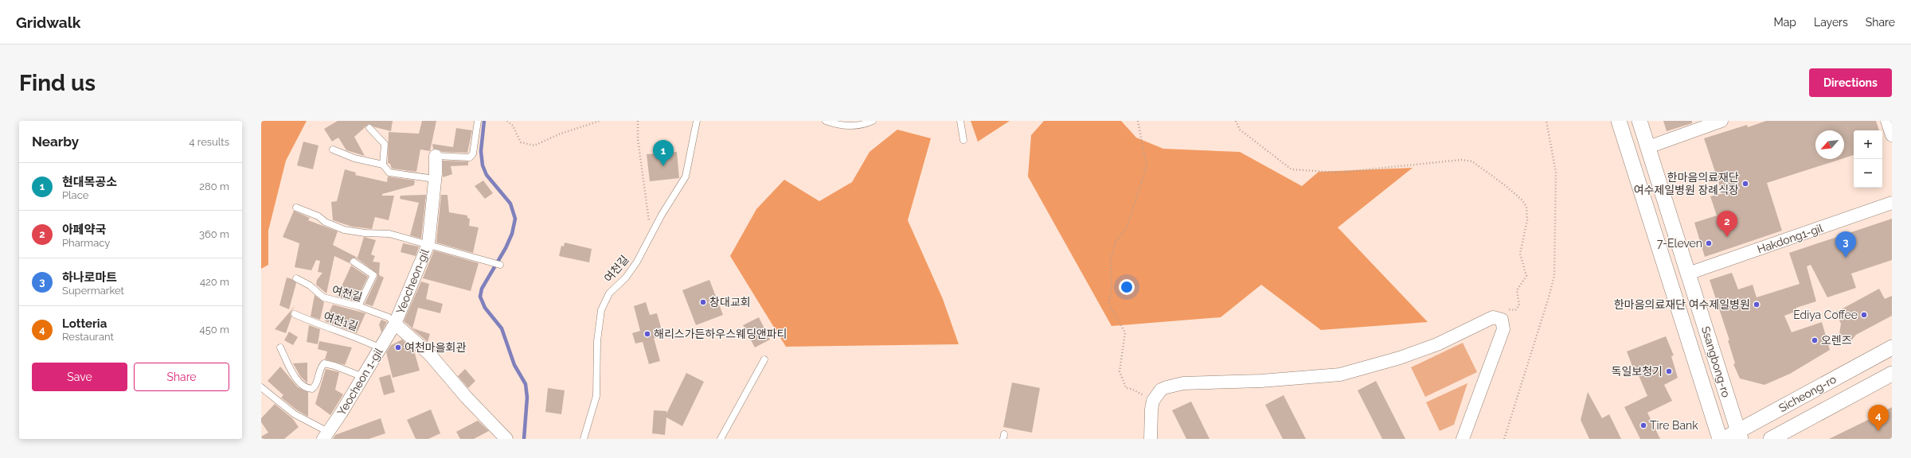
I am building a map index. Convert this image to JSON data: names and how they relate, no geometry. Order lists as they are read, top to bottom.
{
  "streets": {
    "street": [
      "Hakdong1-gil",
      "Yeocheon-gil",
      "Ssangbong-ro",
      "Yeocheon 1-gil",
      "Sicheong-ro"
    ],
    "lane": ["여천길", "여천1길"]
  },
  "crossings": [
    ["Hakdong1-gil", "Ssangbong-ro"],
    ["여천길", "Yeocheon-gil"],
    ["여천길", "Yeocheon 1-gil"],
    ["Yeocheon-gil", "Yeocheon 1-gil"],
    ["여천1길", "Yeocheon 1-gil"],
    ["Ssangbong-ro", "Sicheong-ro"]
  ],
  "places": [
    "한마음의료재단 여수제일병원 장례식장",
    "7-Eleven",
    "창대교회",
    "한마음의료재단 여수제일병원",
    "Ediya Coffee",
    "해리스가든하우스웨딩앤파티",
    "오렌즈",
    "여천마을회관",
    "독일보청기",
    "Tire Bank"
  ],
  "north": "bottom left",
  "page": {
    "header": "Gridwalk",
    "nav": ["Map", "Layers", "Share"],
    "buttons": [
      "Directions",
      ["Save", "Share"]
    ],
    "title": "Find us",
    "heading": ["Nearby", "4 results"],
    "map_buttons": ["+", "−"],
    "pins": [
      "1",
      "2",
      "3",
      "4"
    ],
    "list": [
      {
        "mark": "1",
        "name": "현대목공소",
        "note": "Place",
        "value": "280 m"
      },
      {
        "mark": "2",
        "name": "아페약국",
        "note": "Pharmacy",
        "value": "360 m"
      },
      {
        "mark": "3",
        "name": "하나로마트",
        "note": "Supermarket",
        "value": "420 m"
      },
      {
        "mark": "4",
        "name": "Lotteria",
        "note": "Restaurant",
        "value": "450 m"
      }
    ]
  }
}
